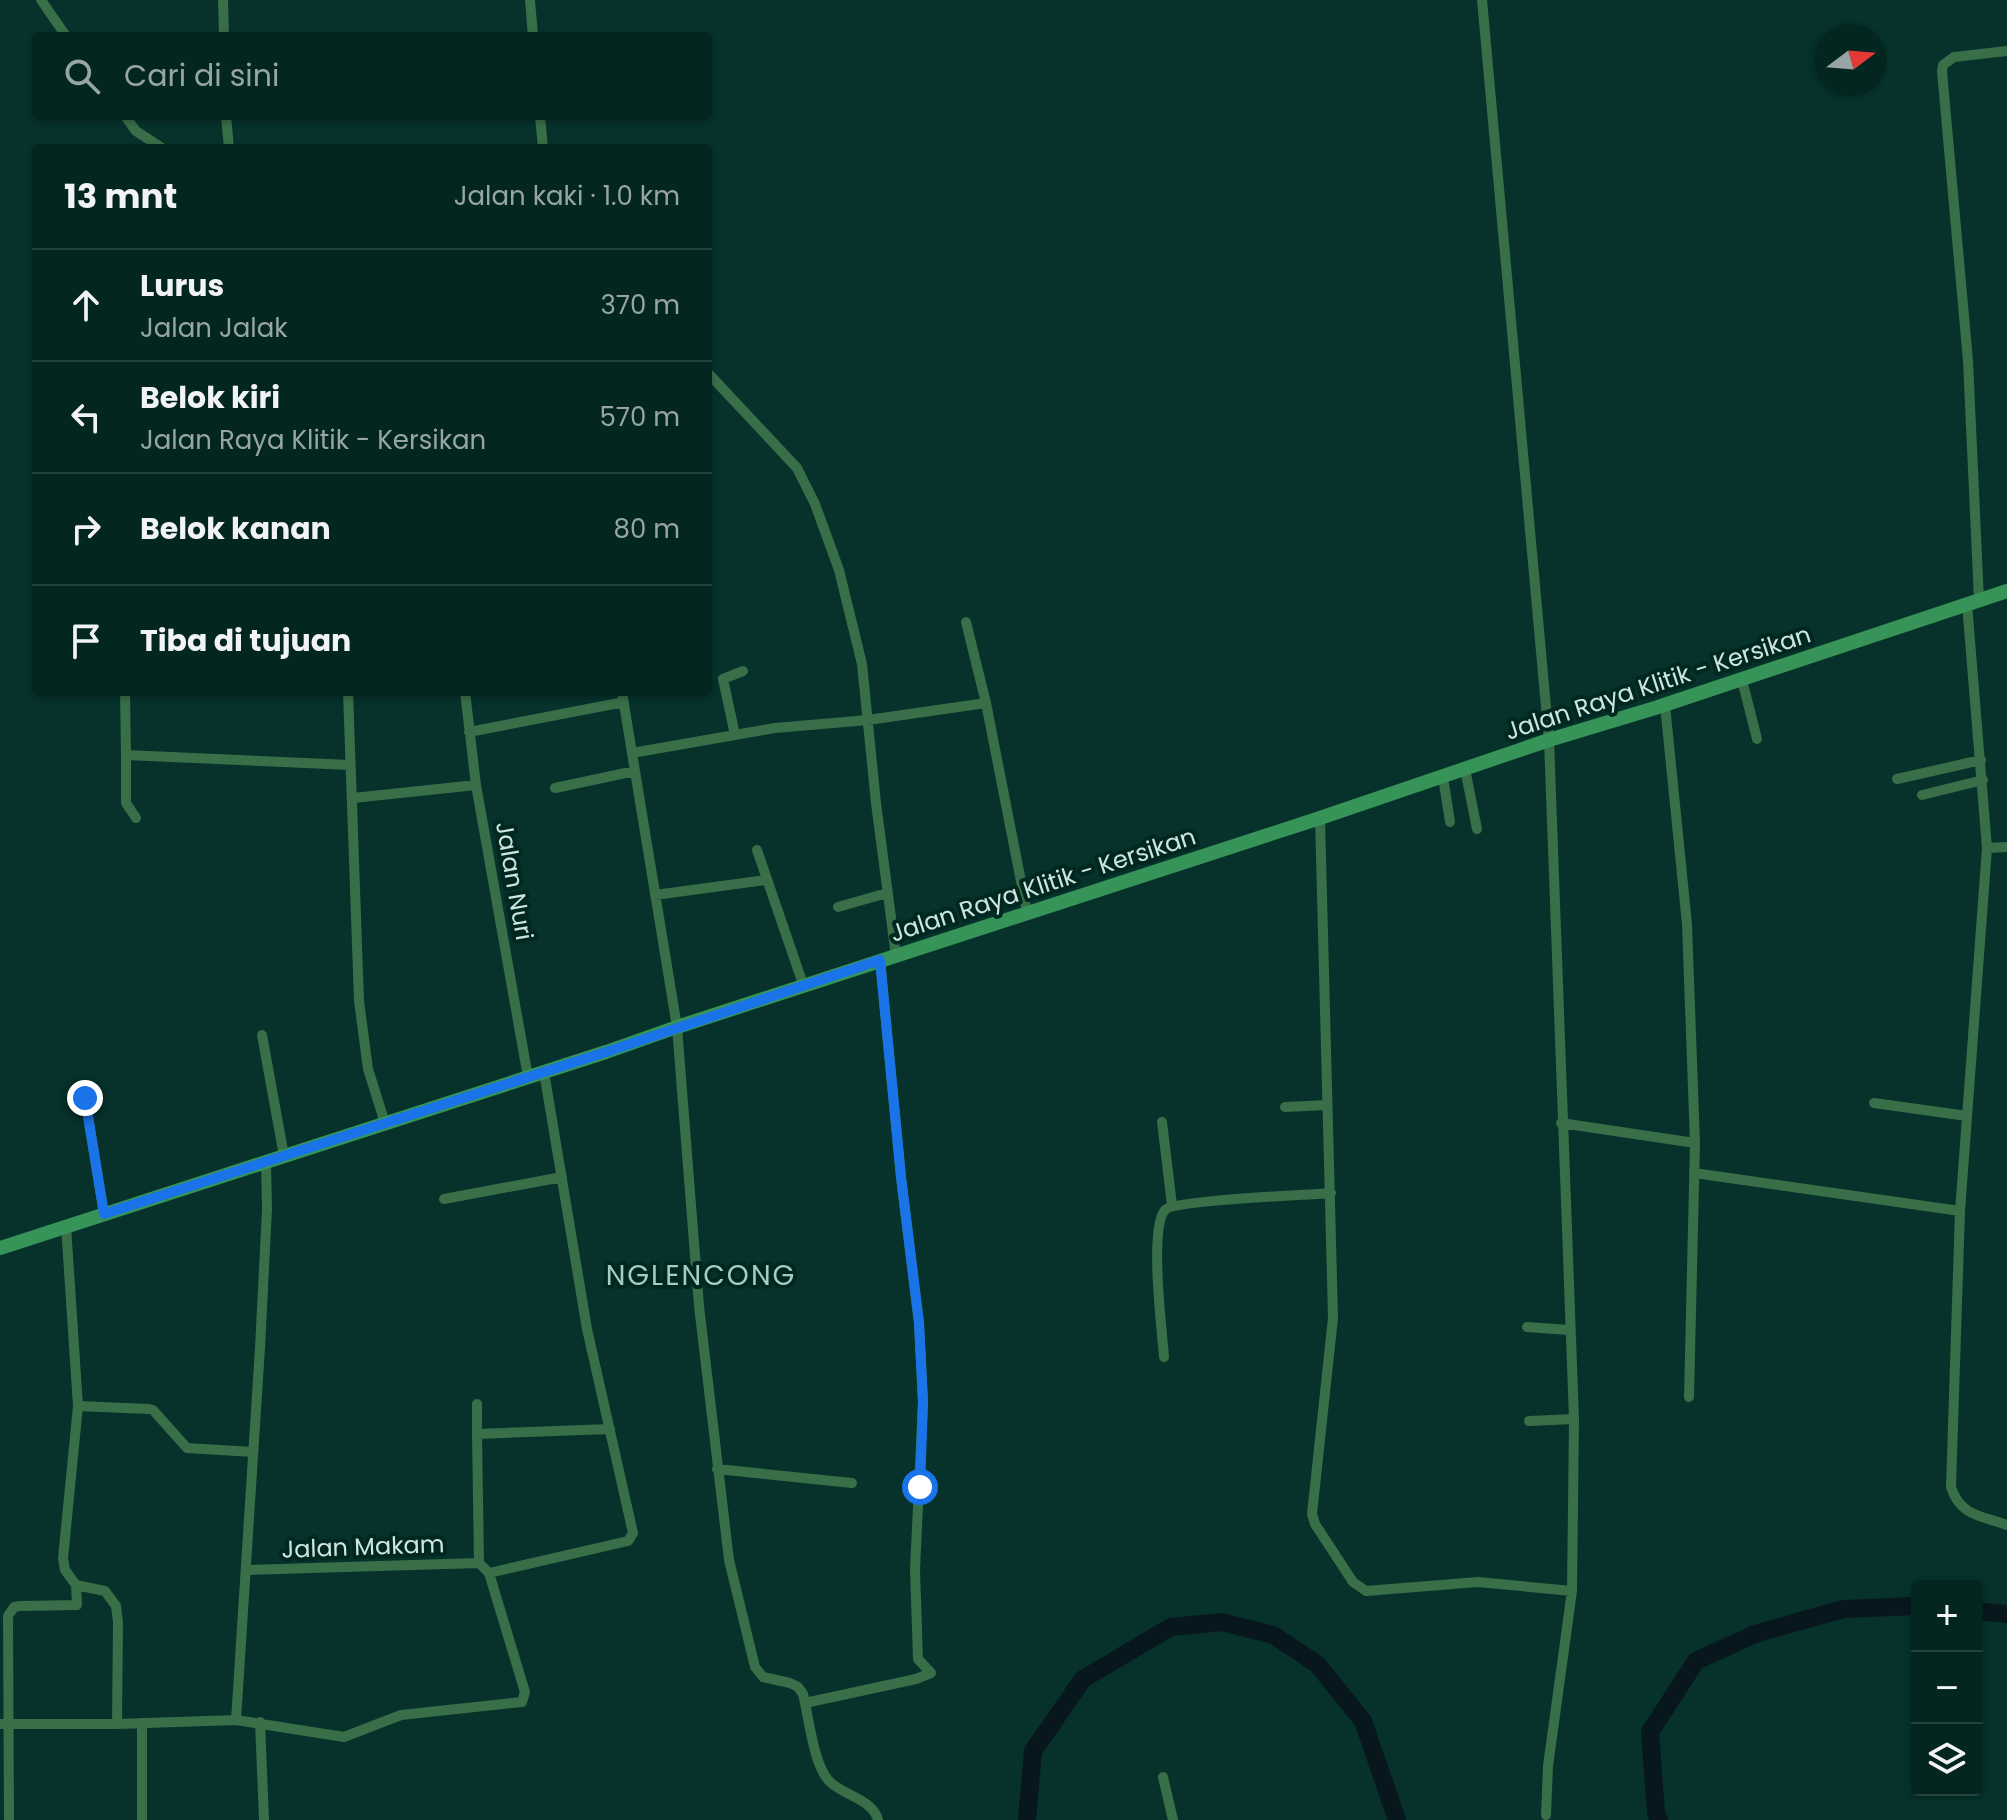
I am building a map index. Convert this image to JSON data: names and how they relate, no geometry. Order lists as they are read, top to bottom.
{
  "streets": {
    "street": ["Jalan Raya Klitik - Kersikan", "Jalan Nuri", "Jalan Makam"]
  },
  "crossings": [
    ["Jalan Raya Klitik - Kersikan", "Jalan Nuri"]
  ],
  "districts": ["NGLENCONG"],
  "north": "right",
  "page": {
    "search": "Cari di sini",
    "heading": ["13 mnt", "Jalan kaki · 1.0 km"],
    "list": [
      ["Lurus", "Jalan Jalak", "370 m"],
      ["Belok kiri", "Jalan Raya Klitik - Kersikan", "570 m"],
      ["Belok kanan", "80 m"],
      "Tiba di tujuan"
    ],
    "map_buttons": ["+", "−"]
  }
}
